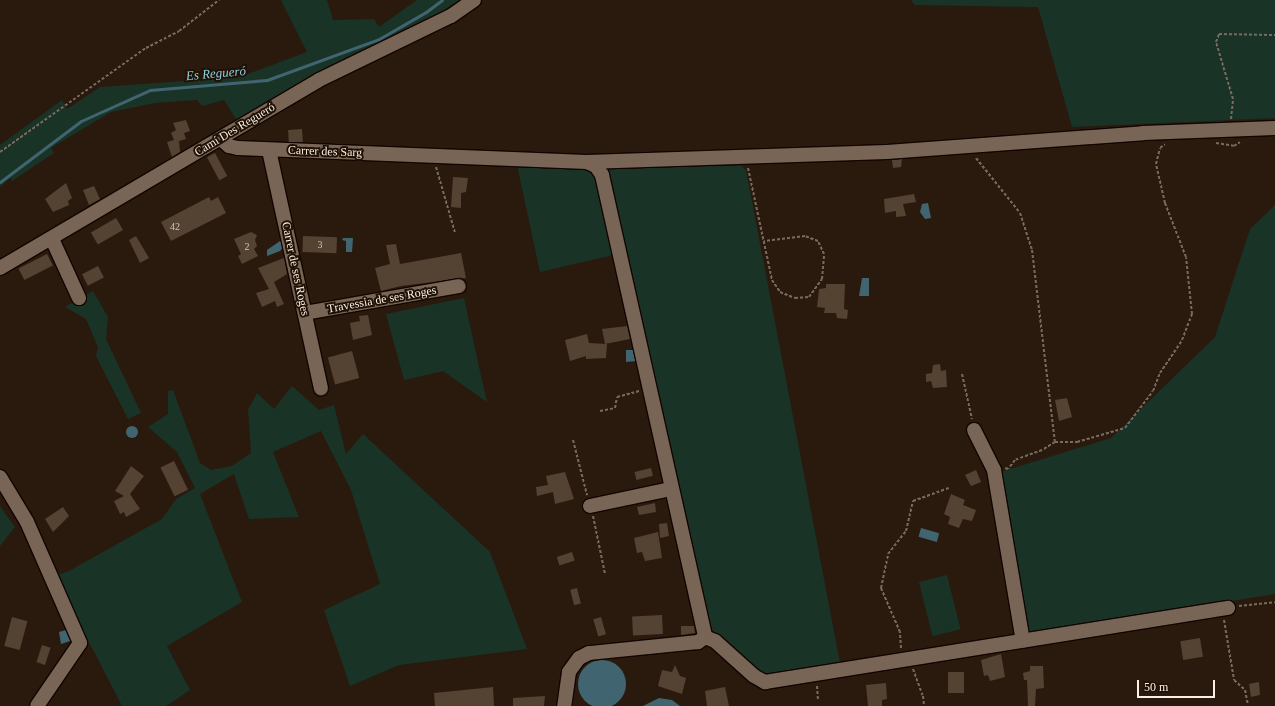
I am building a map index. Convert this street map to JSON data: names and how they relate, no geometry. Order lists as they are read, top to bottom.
{
  "streets": {
    "street": [
      "Camí Des Regueró",
      "Carrer des Sarg",
      "Carrer de ses Roges",
      "Travessia de ses Roges"
    ]
  },
  "crossings": [
    ["Camí Des Regueró", "Carrer des Sarg"],
    ["Carrer des Sarg", "Carrer de ses Roges"],
    ["Carrer de ses Roges", "Travessia de ses Roges"]
  ],
  "water": ["Es Regueró"],
  "house_numbers": ["42", "3", "2"],
  "scale_bar": "50 m"
}
